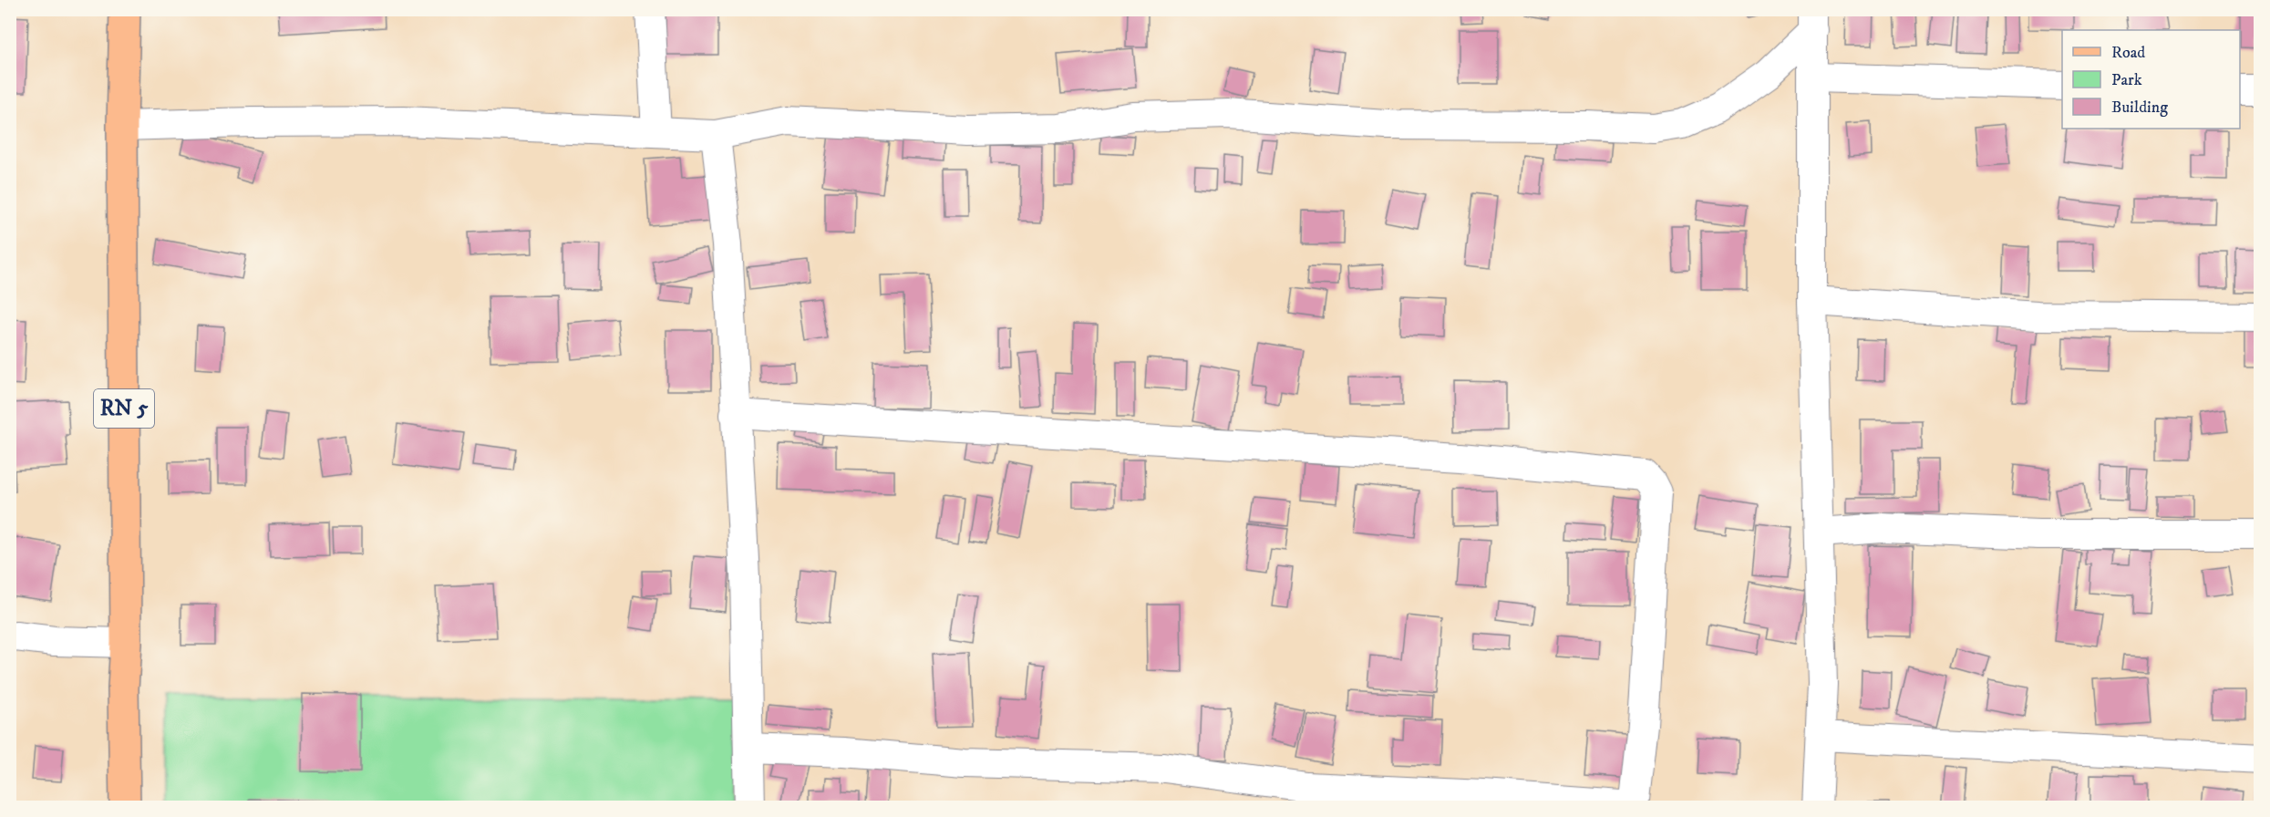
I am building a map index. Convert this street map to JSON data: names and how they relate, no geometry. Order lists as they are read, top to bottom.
{
  "streets": {
    "main road": ["RN 5"]
  },
  "legend": ["Road", "Park", "Building"]
}
